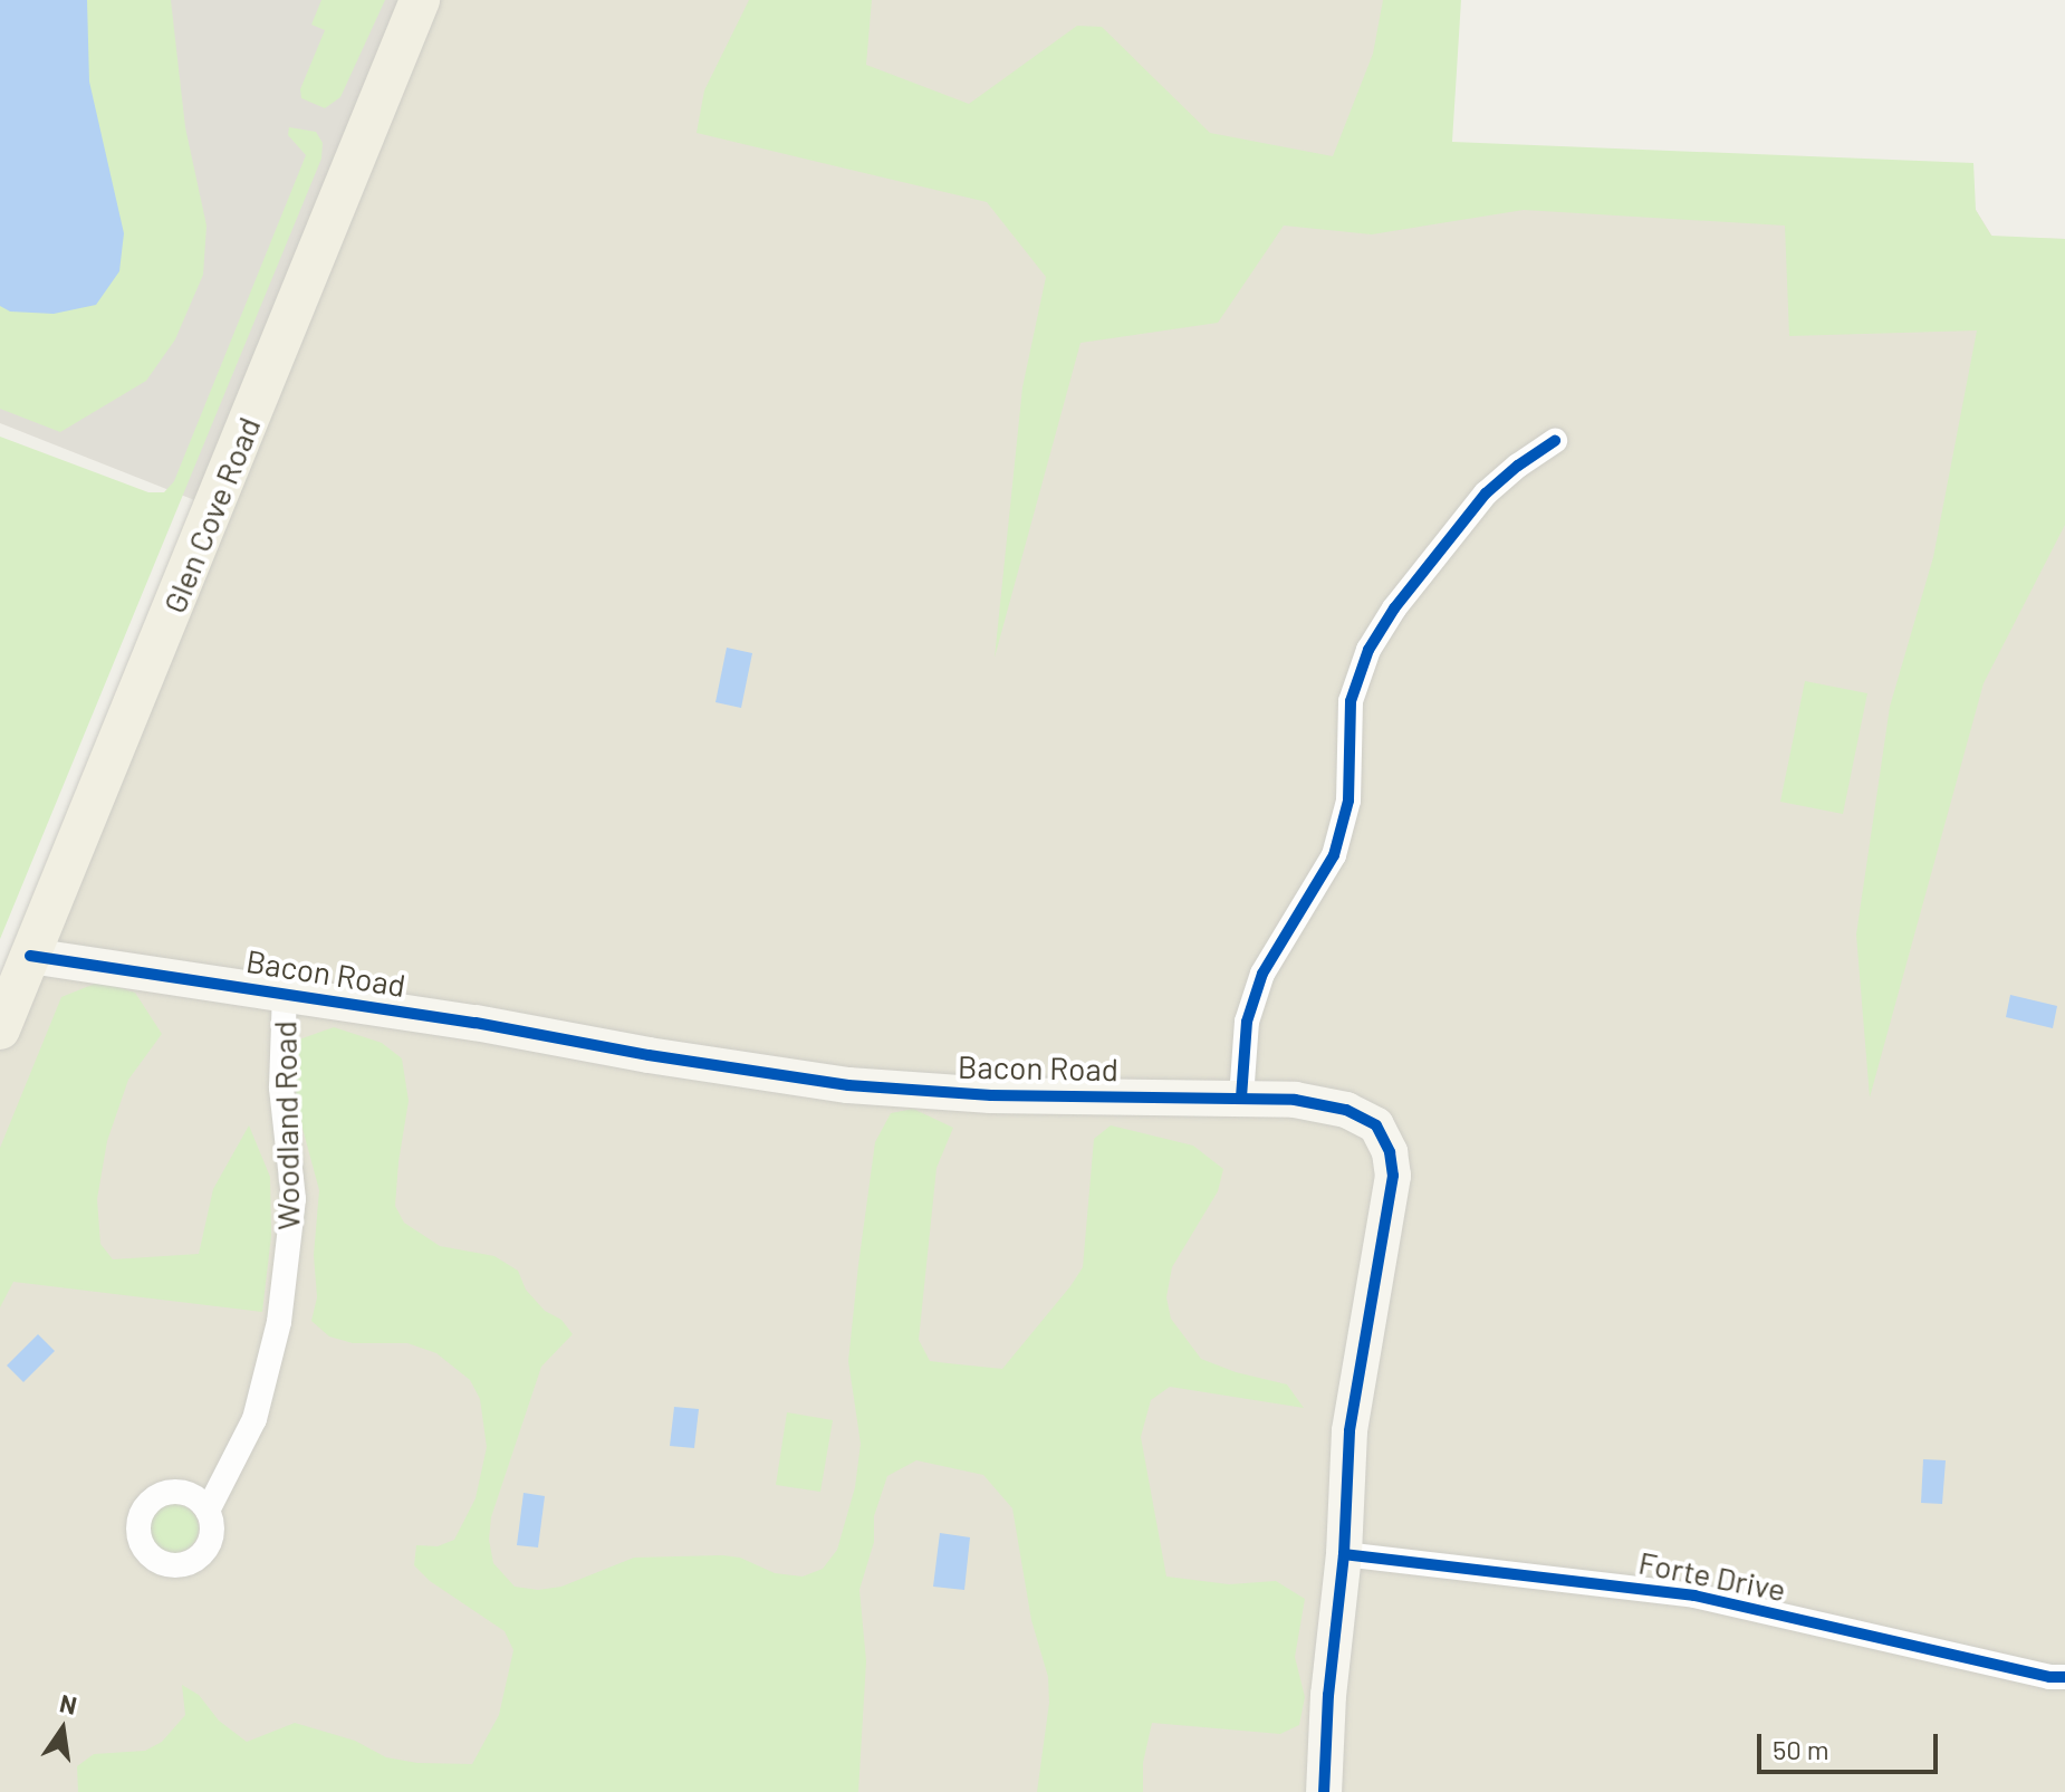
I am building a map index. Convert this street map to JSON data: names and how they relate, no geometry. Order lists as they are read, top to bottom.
{
  "streets": {
    "main road": ["Glen Cove Road"],
    "street": ["Bacon Road", "Woodland Road", "Forte Drive"]
  },
  "crossings": [
    ["Glen Cove Road", "Bacon Road"],
    ["Bacon Road", "Woodland Road"],
    ["Bacon Road", "Forte Drive"]
  ],
  "scale_bar": "50 m",
  "north": "top"
}
